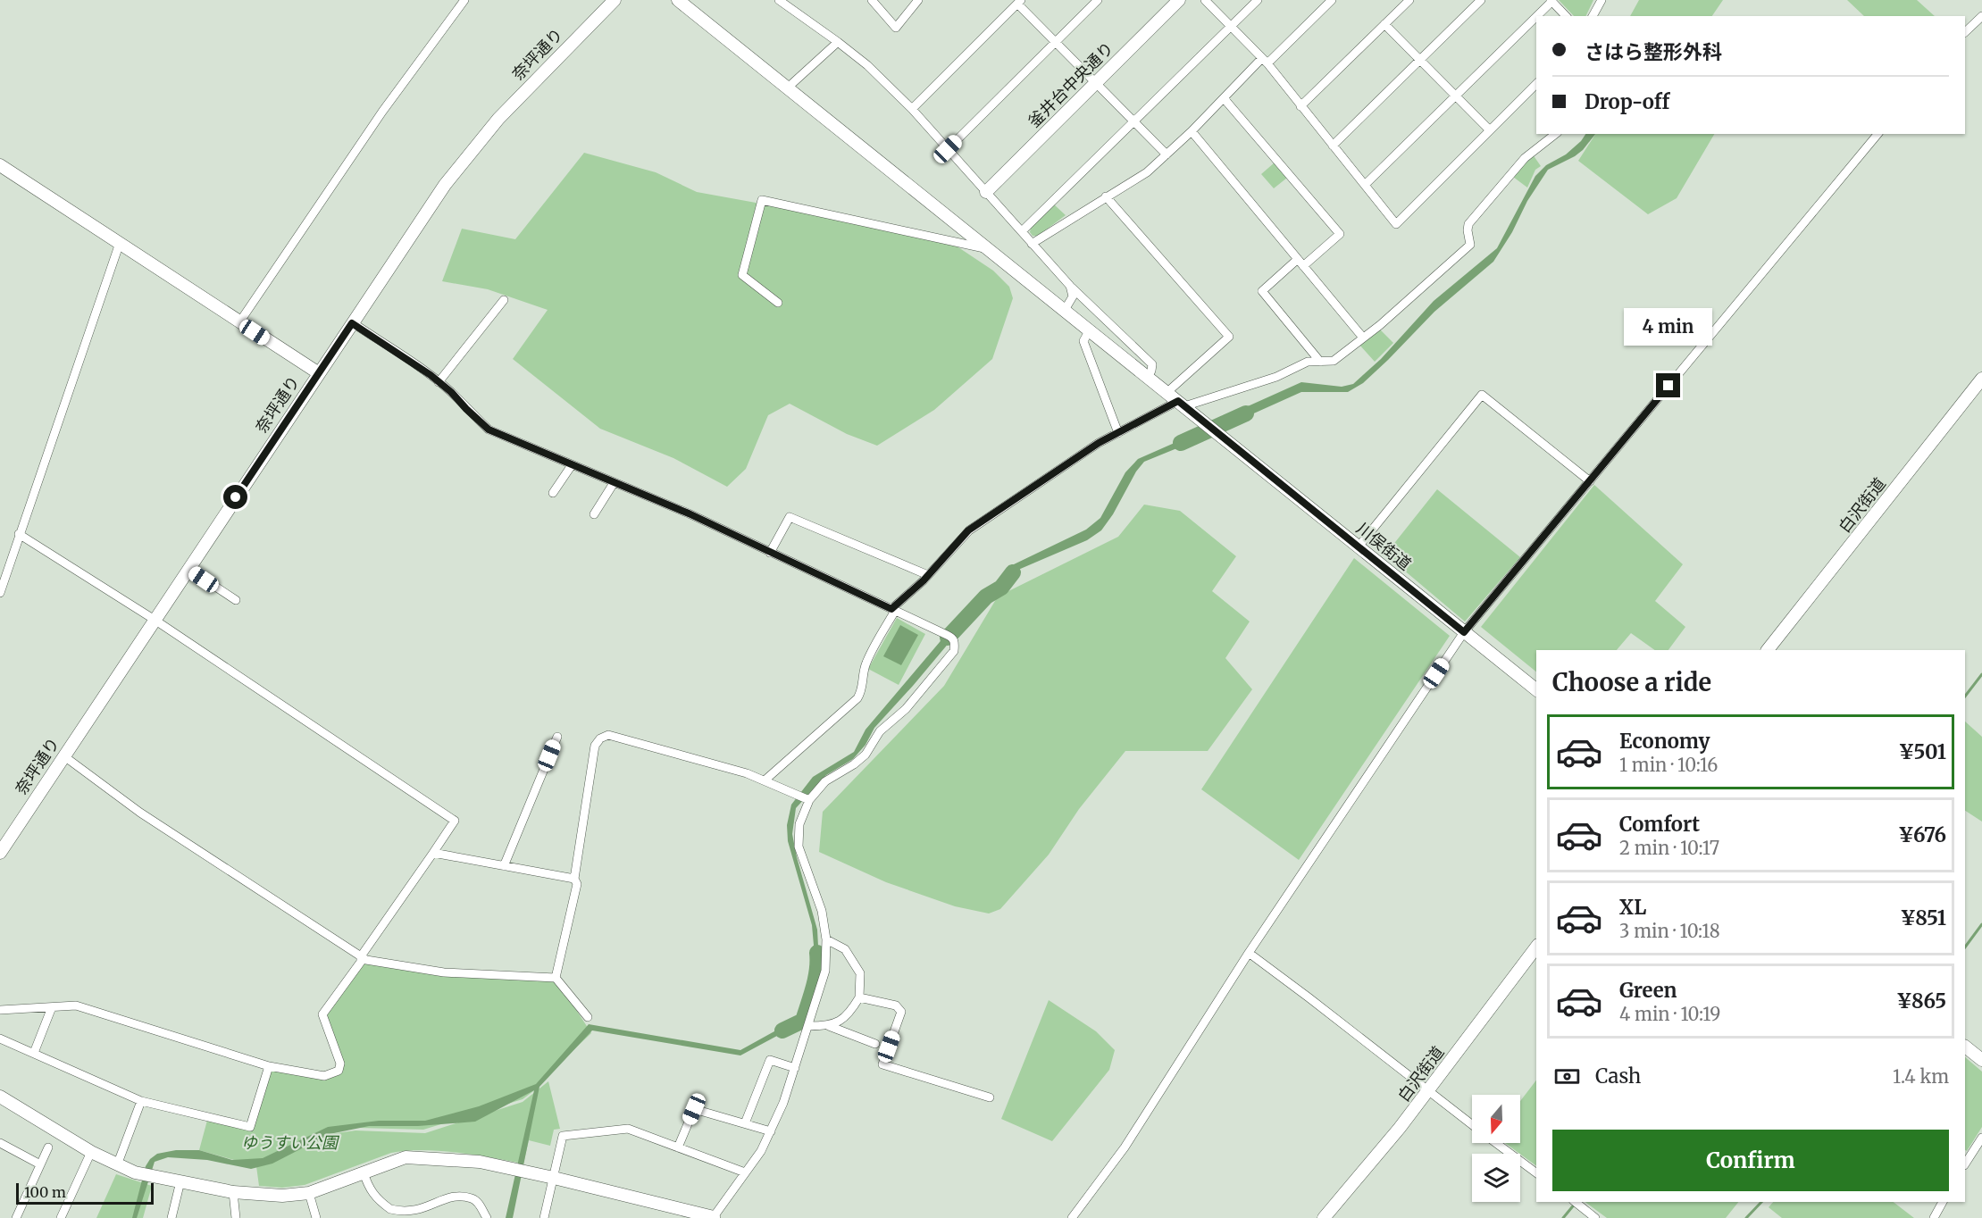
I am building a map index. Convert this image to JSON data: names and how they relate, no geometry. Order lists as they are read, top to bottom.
{
  "streets": {
    "street": [
      "奈坪通り",
      "釜井台中央通り",
      "白沢街道",
      "川俣街道"
    ]
  },
  "parks": ["ゆうすい公園"],
  "scale_bar": "100 m",
  "north": "bottom",
  "page": {
    "banner": ["さはら整形外科", "Drop-off"],
    "bubble": "4 min",
    "heading": "Choose a ride",
    "list": [
      {
        "name": "Economy",
        "note": "1 min · 10:16",
        "value": "¥501"
      },
      {
        "name": "Comfort",
        "note": "2 min · 10:17",
        "value": "¥676"
      },
      {
        "name": "XL",
        "note": "3 min · 10:18",
        "value": "¥851"
      },
      {
        "name": "Green",
        "note": "4 min · 10:19",
        "value": "¥865"
      }
    ],
    "pay": ["Cash", "1.4 km"],
    "buttons": "Confirm",
    "scale": "100 m"
  }
}
